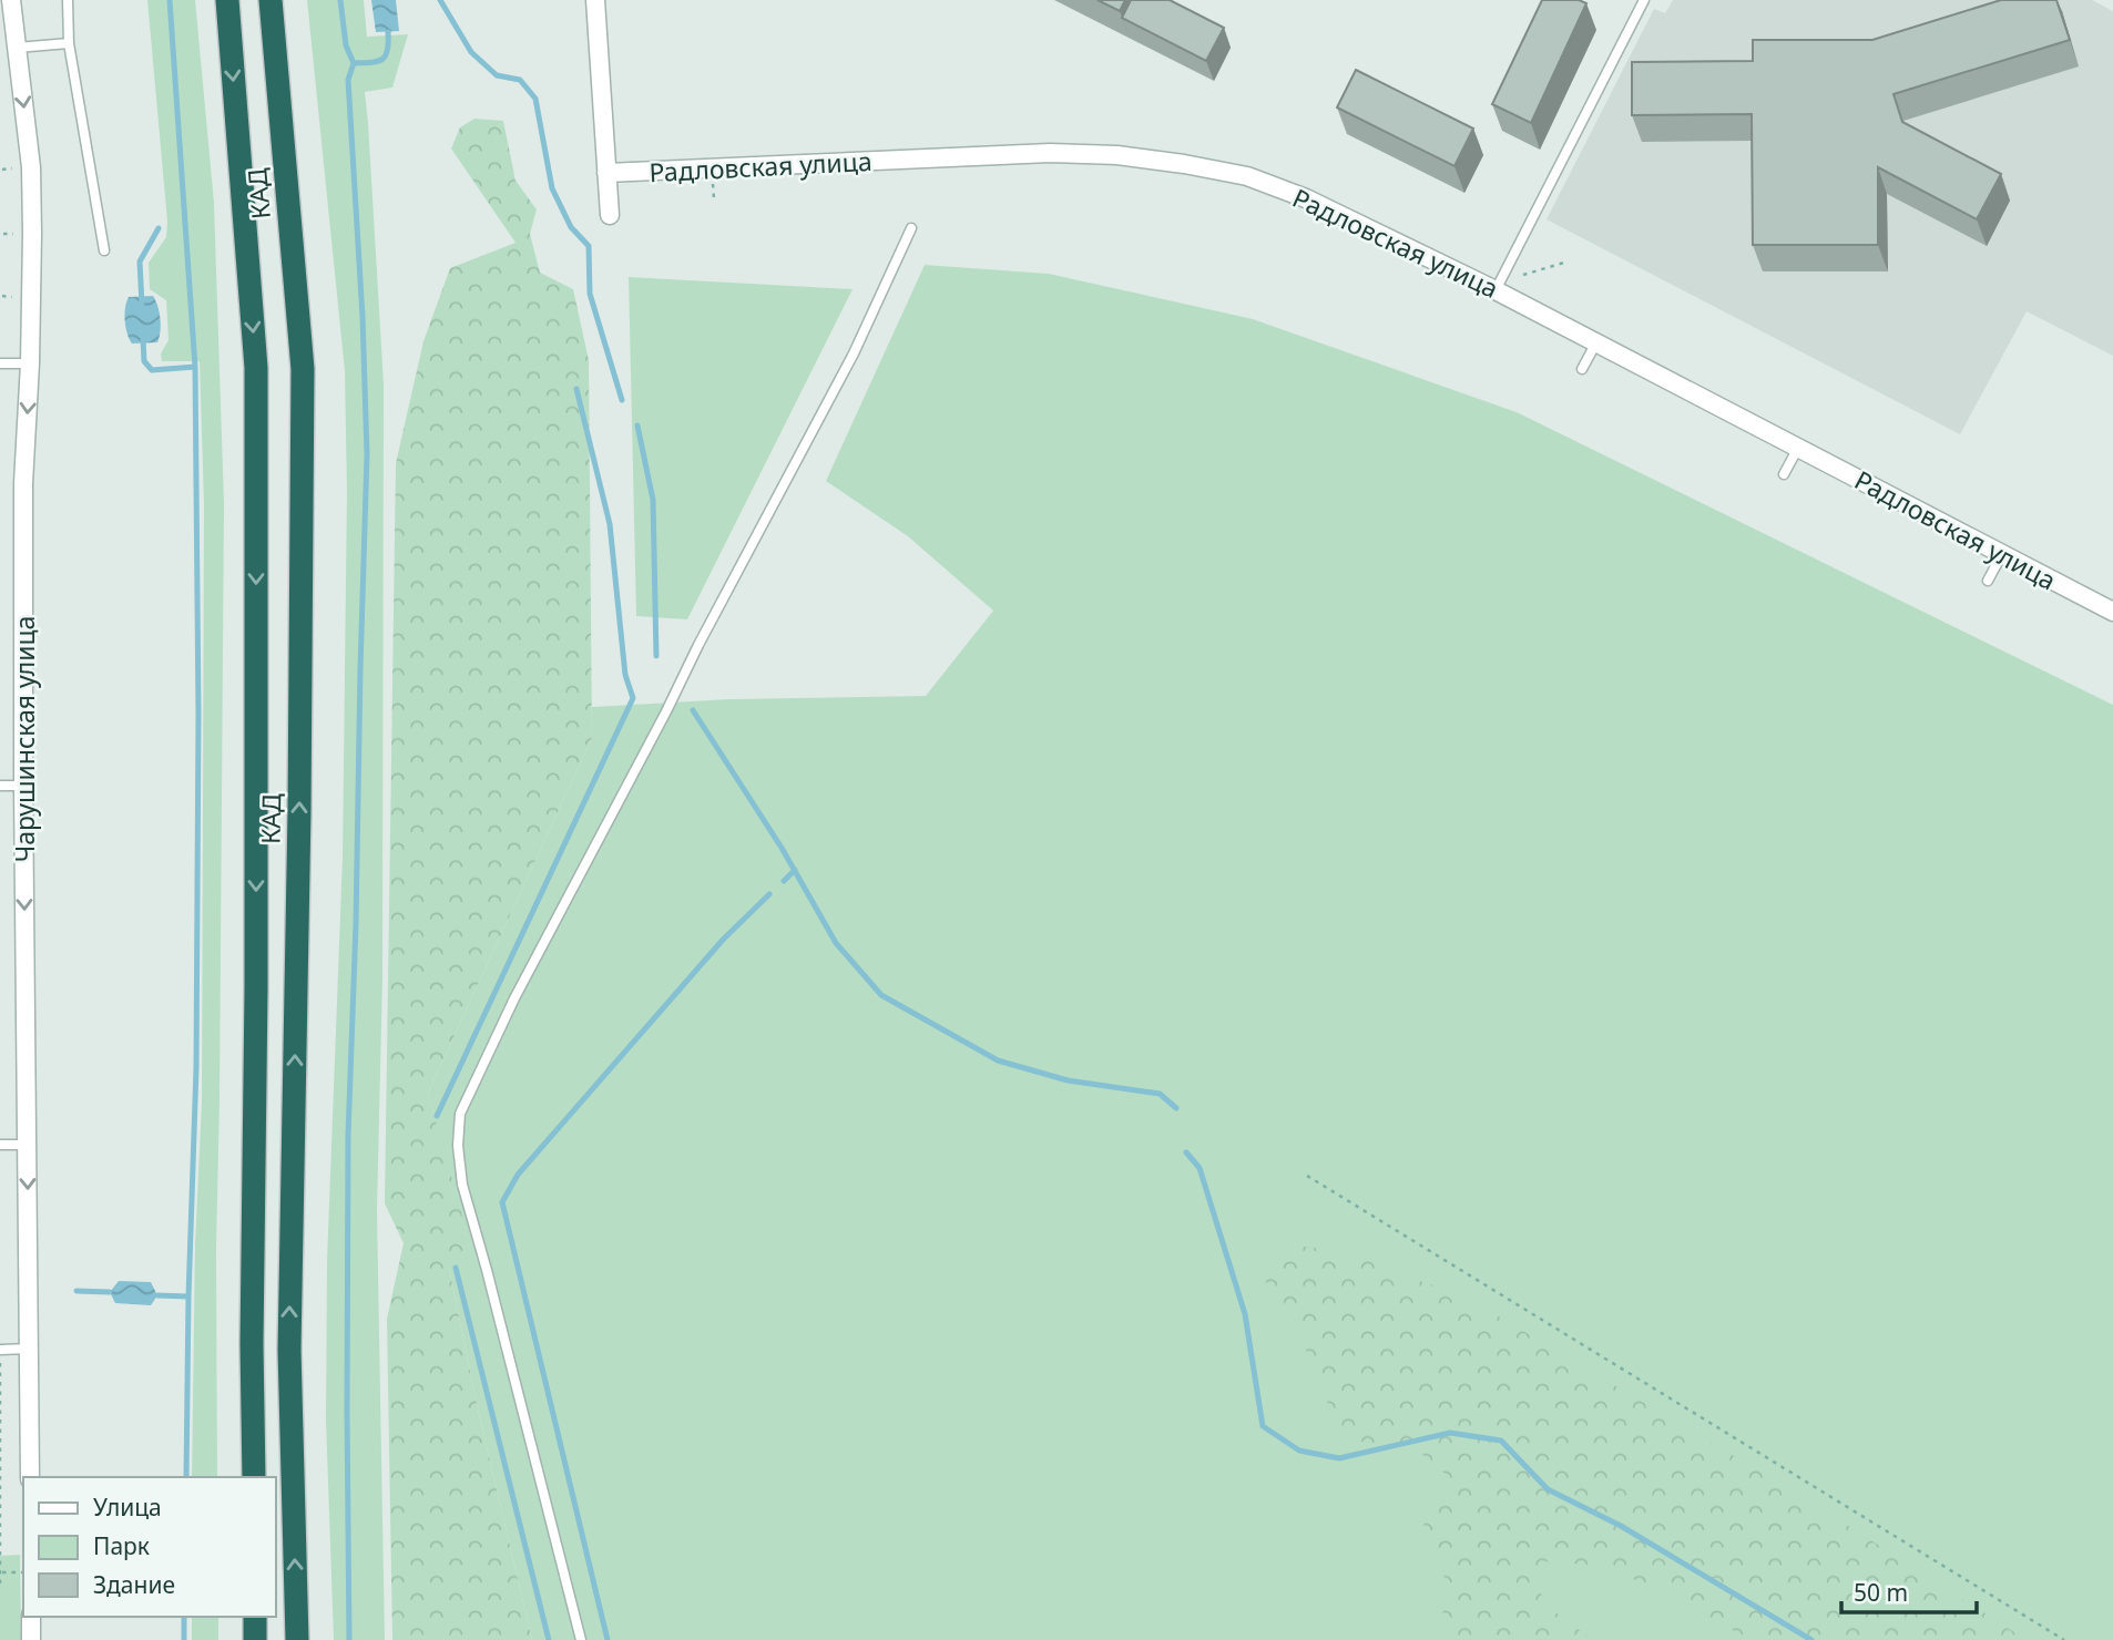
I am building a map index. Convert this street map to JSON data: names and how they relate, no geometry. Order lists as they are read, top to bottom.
{
  "streets": {
    "highway": ["КАД"],
    "street": ["Радловская улица", "Чарушинская улица"]
  },
  "one_way": ["Чарушинская улица"],
  "legend": ["Улица", "Парк", "Здание"],
  "scale_bar": "50 m"
}
